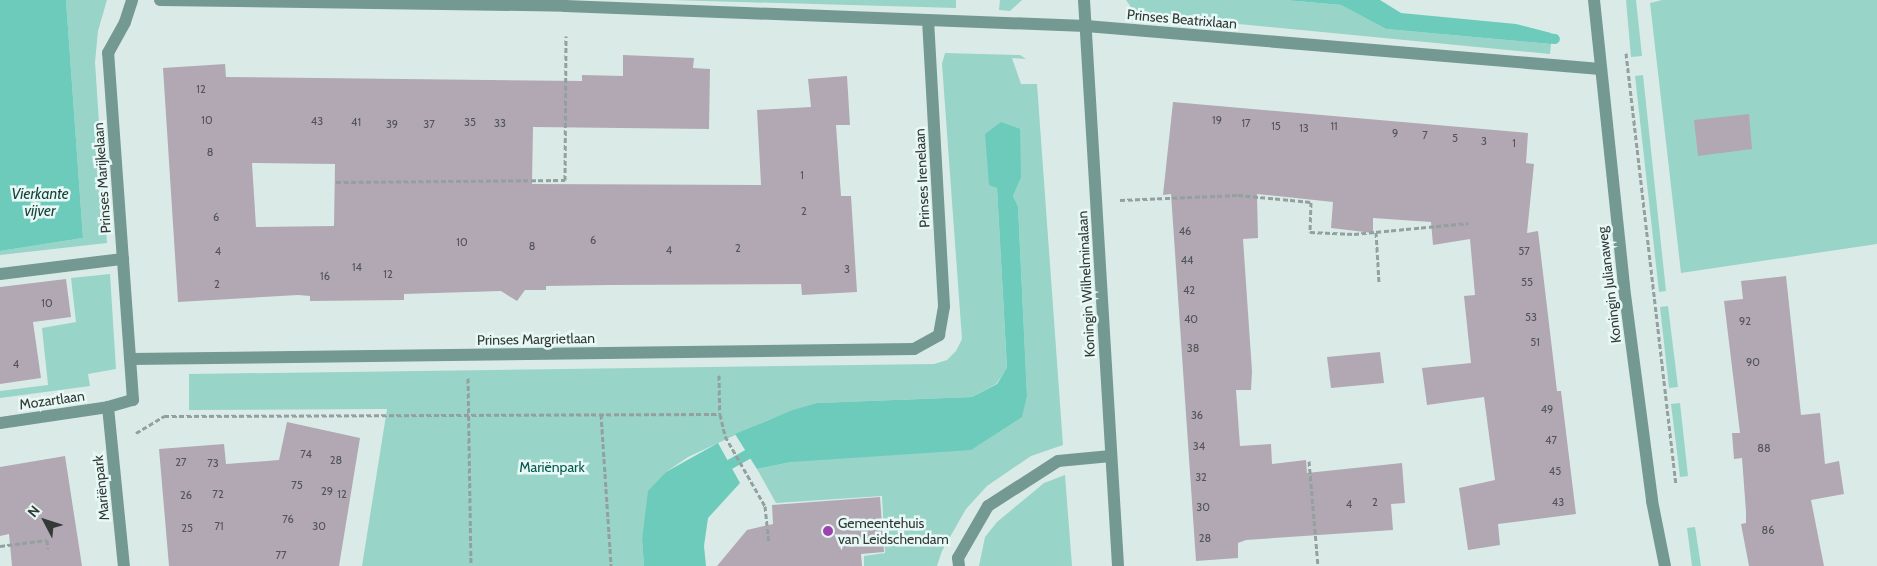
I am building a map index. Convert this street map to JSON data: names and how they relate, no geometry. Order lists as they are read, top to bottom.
{
  "streets": {
    "street": [
      "Prinses Beatrixlaan",
      "Prinses Marijkelaan",
      "Prinses Irenelaan",
      "Koningin Wilhelminalaan",
      "Koningin Julianaweg",
      "Prinses Margrietlaan",
      "Mozartlaan",
      "Mariënpark"
    ]
  },
  "crossings": [
    ["Prinses Beatrixlaan", "Prinses Irenelaan"],
    ["Prinses Beatrixlaan", "Koningin Wilhelminalaan"],
    ["Prinses Beatrixlaan", "Koningin Julianaweg"],
    ["Prinses Marijkelaan", "Prinses Margrietlaan"],
    ["Prinses Marijkelaan", "Mozartlaan"],
    ["Prinses Irenelaan", "Prinses Margrietlaan"],
    ["Prinses Margrietlaan", "Mozartlaan"],
    ["Mozartlaan", "Mariënpark"]
  ],
  "water": ["Vierkante vijver"],
  "parks": ["Mariënpark"],
  "places": ["Gemeentehuis van Leidschendam"],
  "house_numbers": [
    "12",
    "10",
    "19",
    "43",
    "41",
    "35",
    "33",
    "17",
    "39",
    "37",
    "15",
    "11",
    "13",
    "9",
    "7",
    "5",
    "3",
    "1",
    "8",
    "1",
    "2",
    "6",
    "46",
    "6",
    "10",
    "8",
    "2",
    "4",
    "4",
    "57",
    "44",
    "14",
    "3",
    "12",
    "16",
    "55",
    "2",
    "42",
    "10",
    "53",
    "40",
    "92",
    "51",
    "38",
    "90",
    "4",
    "49",
    "36",
    "47",
    "34",
    "88",
    "74",
    "28",
    "27",
    "73",
    "45",
    "32",
    "75",
    "29",
    "72",
    "12",
    "26",
    "2",
    "43",
    "4",
    "30",
    "76",
    "71",
    "30",
    "25",
    "86",
    "28",
    "77"
  ],
  "north": "top left"
}
